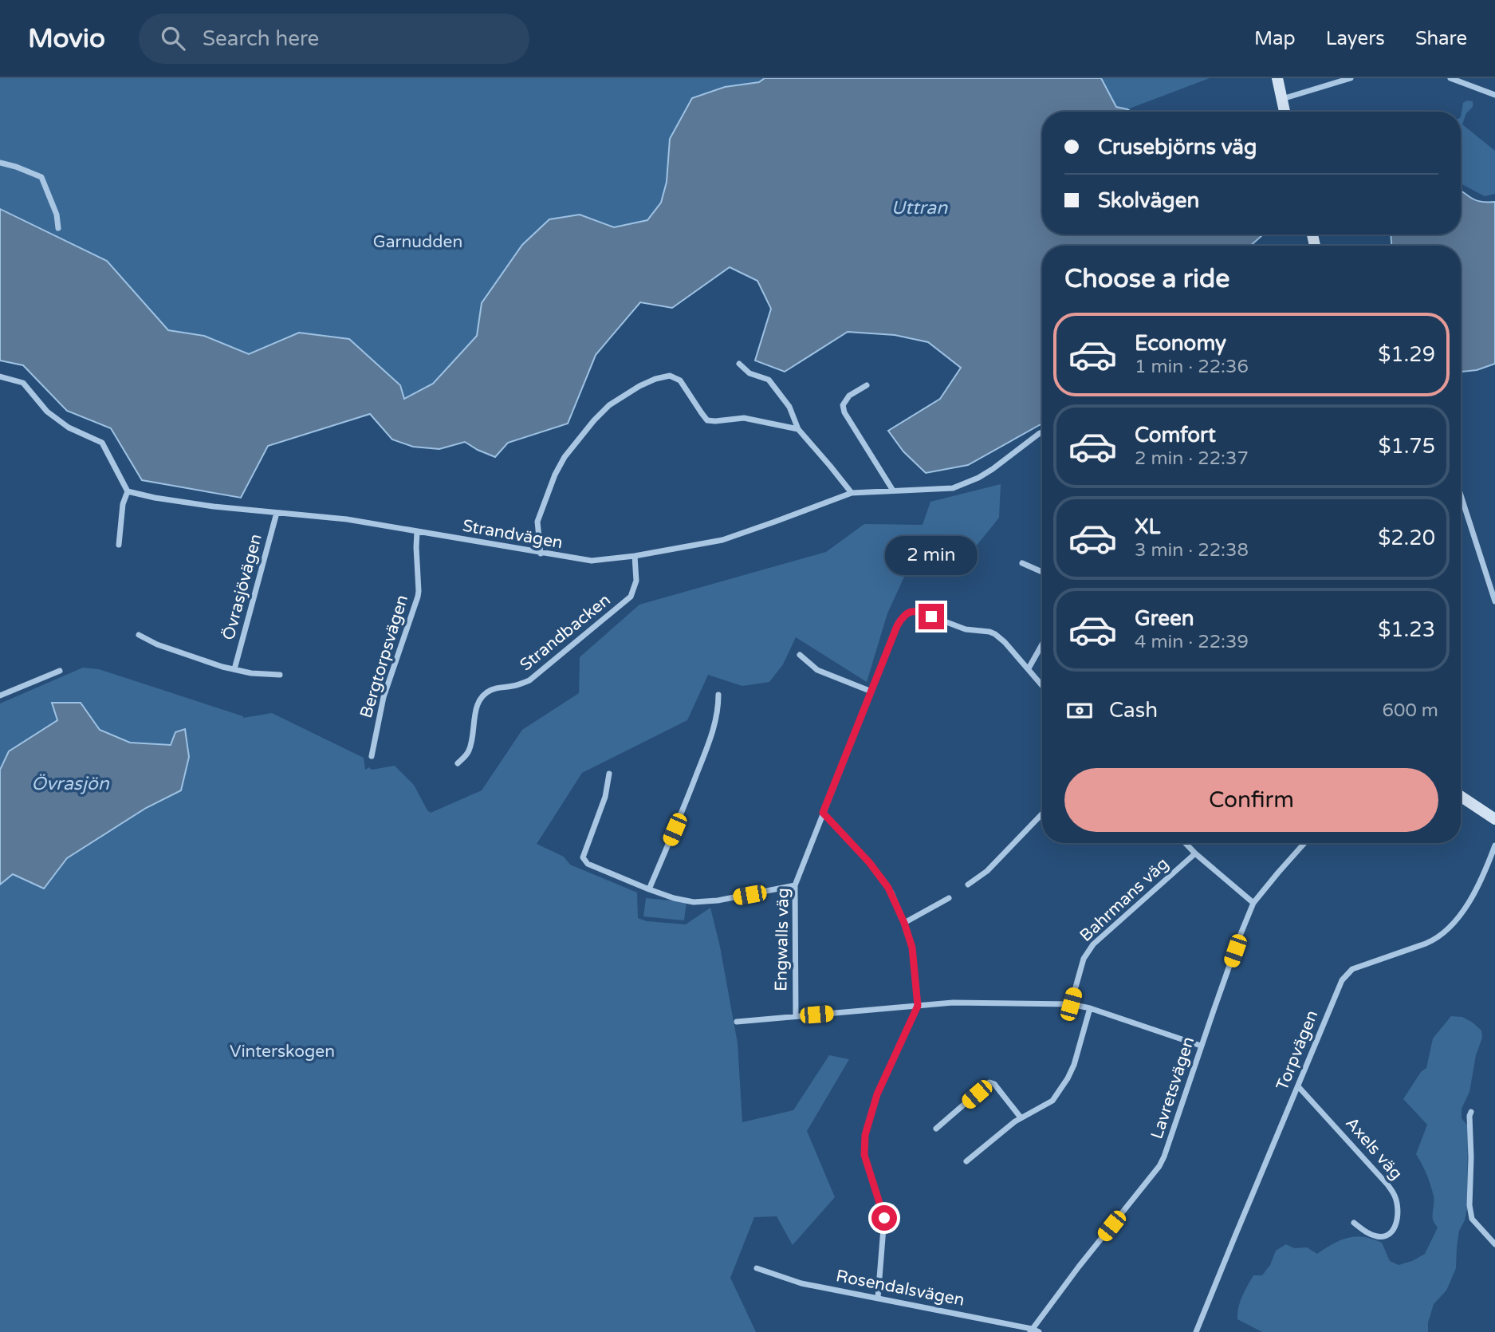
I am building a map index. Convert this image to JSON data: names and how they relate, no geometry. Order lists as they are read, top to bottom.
{
  "streets": {
    "street": [
      "Strandvägen",
      "Övrasjövägen",
      "Strandbacken",
      "Bergtorpsvägen",
      "Bahrmans väg",
      "Engwalls väg",
      "Torpvägen",
      "Lavretsvägen",
      "Axels väg",
      "Rosendalsvägen"
    ]
  },
  "crossings": [
    ["Strandvägen", "Övrasjövägen"],
    ["Strandvägen", "Strandbacken"],
    ["Strandvägen", "Bergtorpsvägen"],
    ["Torpvägen", "Axels väg"],
    ["Lavretsvägen", "Rosendalsvägen"]
  ],
  "water": ["Uttran", "Övrasjön"],
  "parks": ["Garnudden", "Vinterskogen"],
  "page": {
    "header": "Movio",
    "search": "Search here",
    "nav": ["Map", "Layers", "Share"],
    "banner": ["Crusebjörns väg", "Skolvägen"],
    "heading": "Choose a ride",
    "list": [
      {
        "name": "Economy",
        "note": "1 min · 22:36",
        "value": "$1.29"
      },
      {
        "name": "Comfort",
        "note": "2 min · 22:37",
        "value": "$1.75"
      },
      {
        "name": "XL",
        "note": "3 min · 22:38",
        "value": "$2.20"
      },
      {
        "name": "Green",
        "note": "4 min · 22:39",
        "value": "$1.23"
      }
    ],
    "bubble": "2 min",
    "pay": ["Cash", "600 m"],
    "buttons": "Confirm"
  }
}
